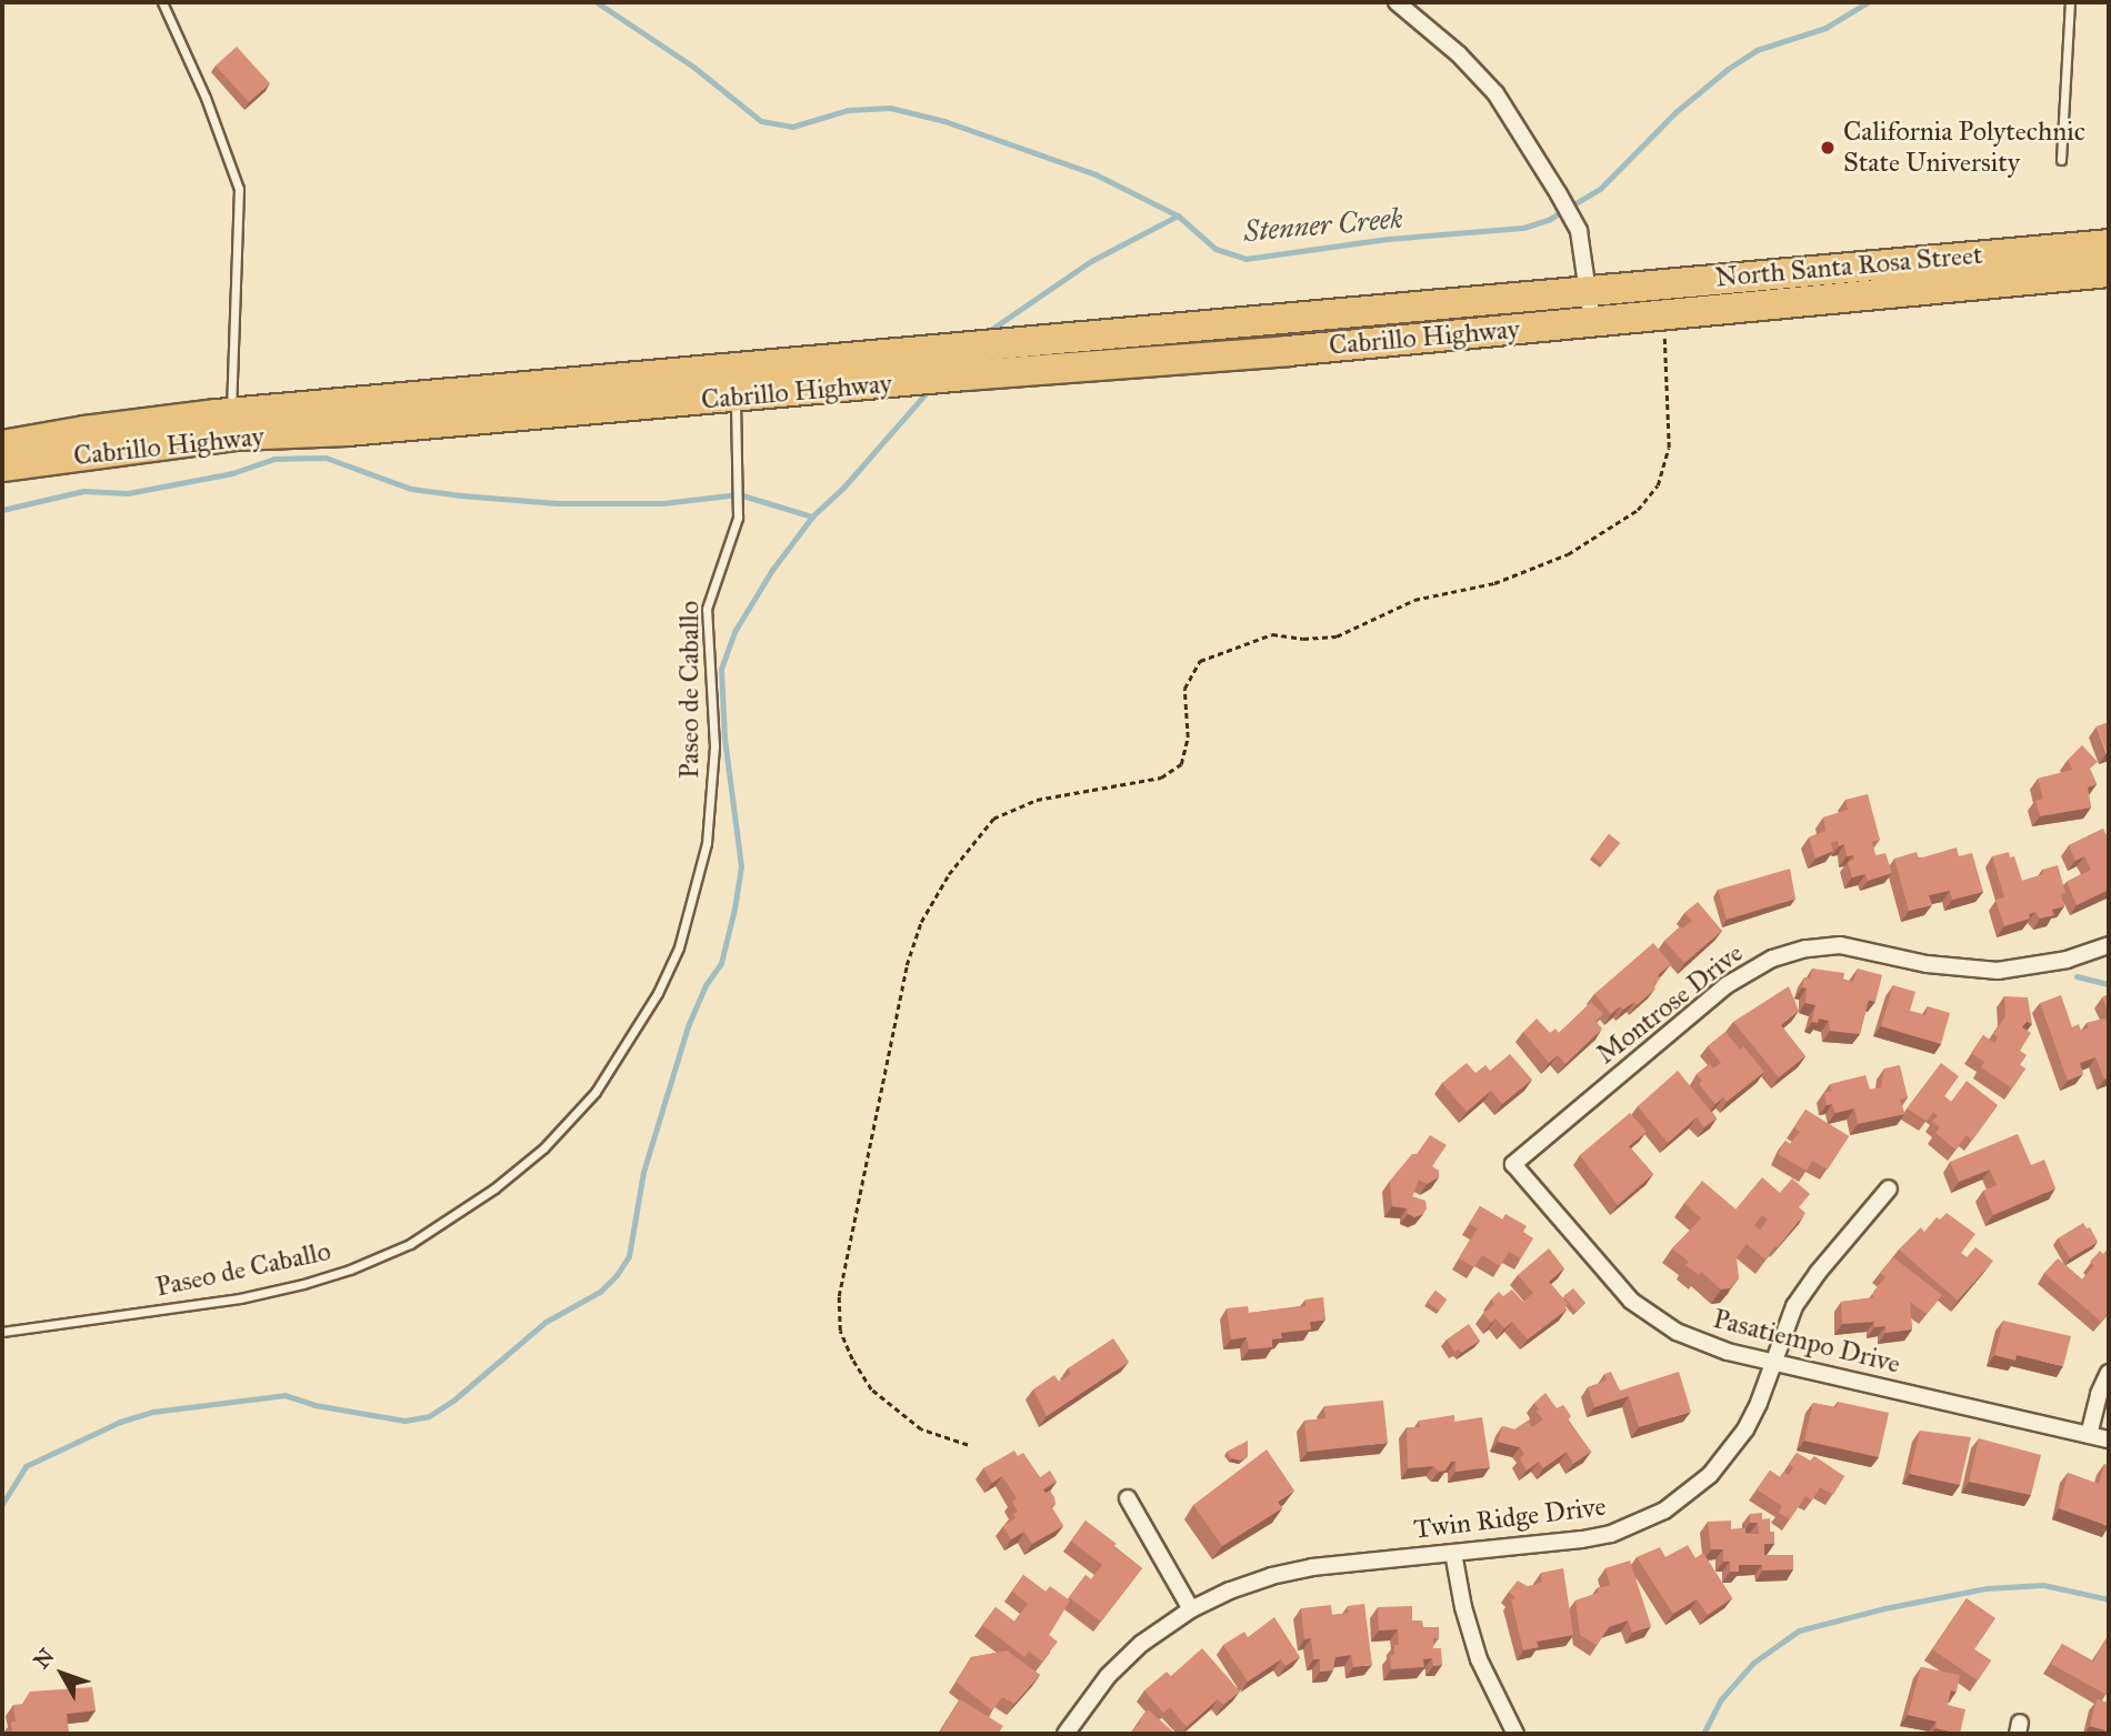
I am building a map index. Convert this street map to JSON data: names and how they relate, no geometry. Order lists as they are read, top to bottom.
{
  "streets": {
    "highway": ["North Santa Rosa Street", "Cabrillo Highway"],
    "street": ["Montrose Drive", "Pasatiempo Drive", "Twin Ridge Drive"],
    "lane": ["Paseo de Caballo"]
  },
  "crossings": [
    ["North Santa Rosa Street", "Cabrillo Highway"],
    ["Cabrillo Highway", "Paseo de Caballo"],
    ["Montrose Drive", "Pasatiempo Drive"],
    ["Pasatiempo Drive", "Twin Ridge Drive"]
  ],
  "water": ["Stenner Creek"],
  "places": ["California Polytechnic State University"],
  "north": "top left"
}
